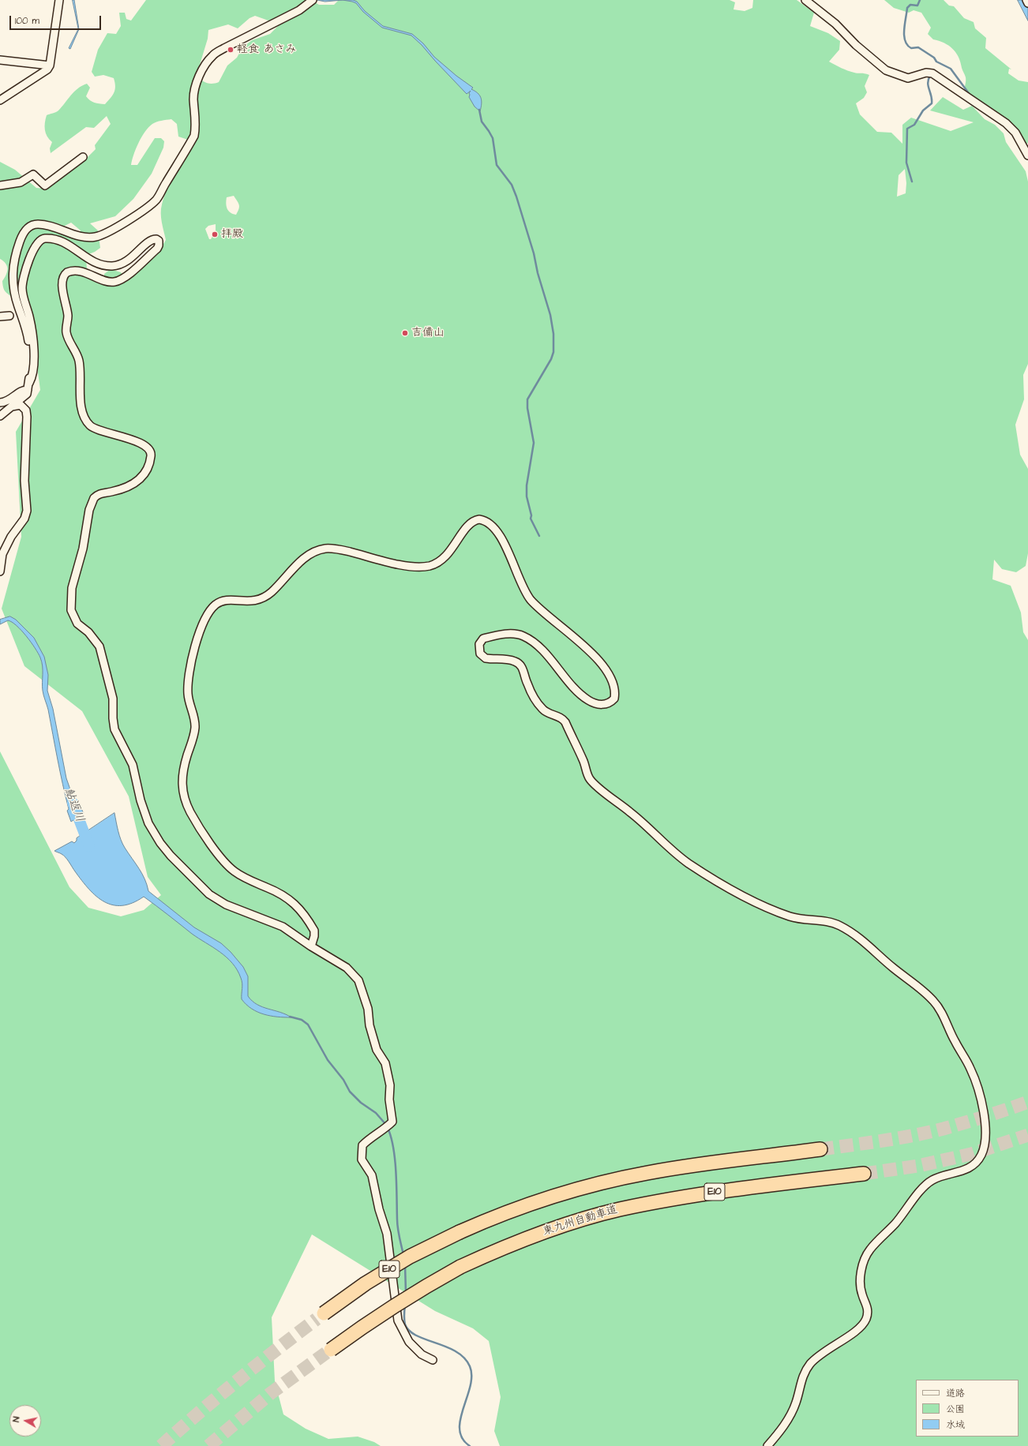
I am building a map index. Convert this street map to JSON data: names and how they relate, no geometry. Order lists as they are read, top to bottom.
{
  "streets": {
    "highway": ["E10", "東九州自動車道"]
  },
  "water": ["鮎返川"],
  "places": ["軽食 あさみ", "拝殿", "吉備山"],
  "legend": ["道路", "公園", "水域"],
  "scale_bar": "100 m",
  "north": "left"
}
